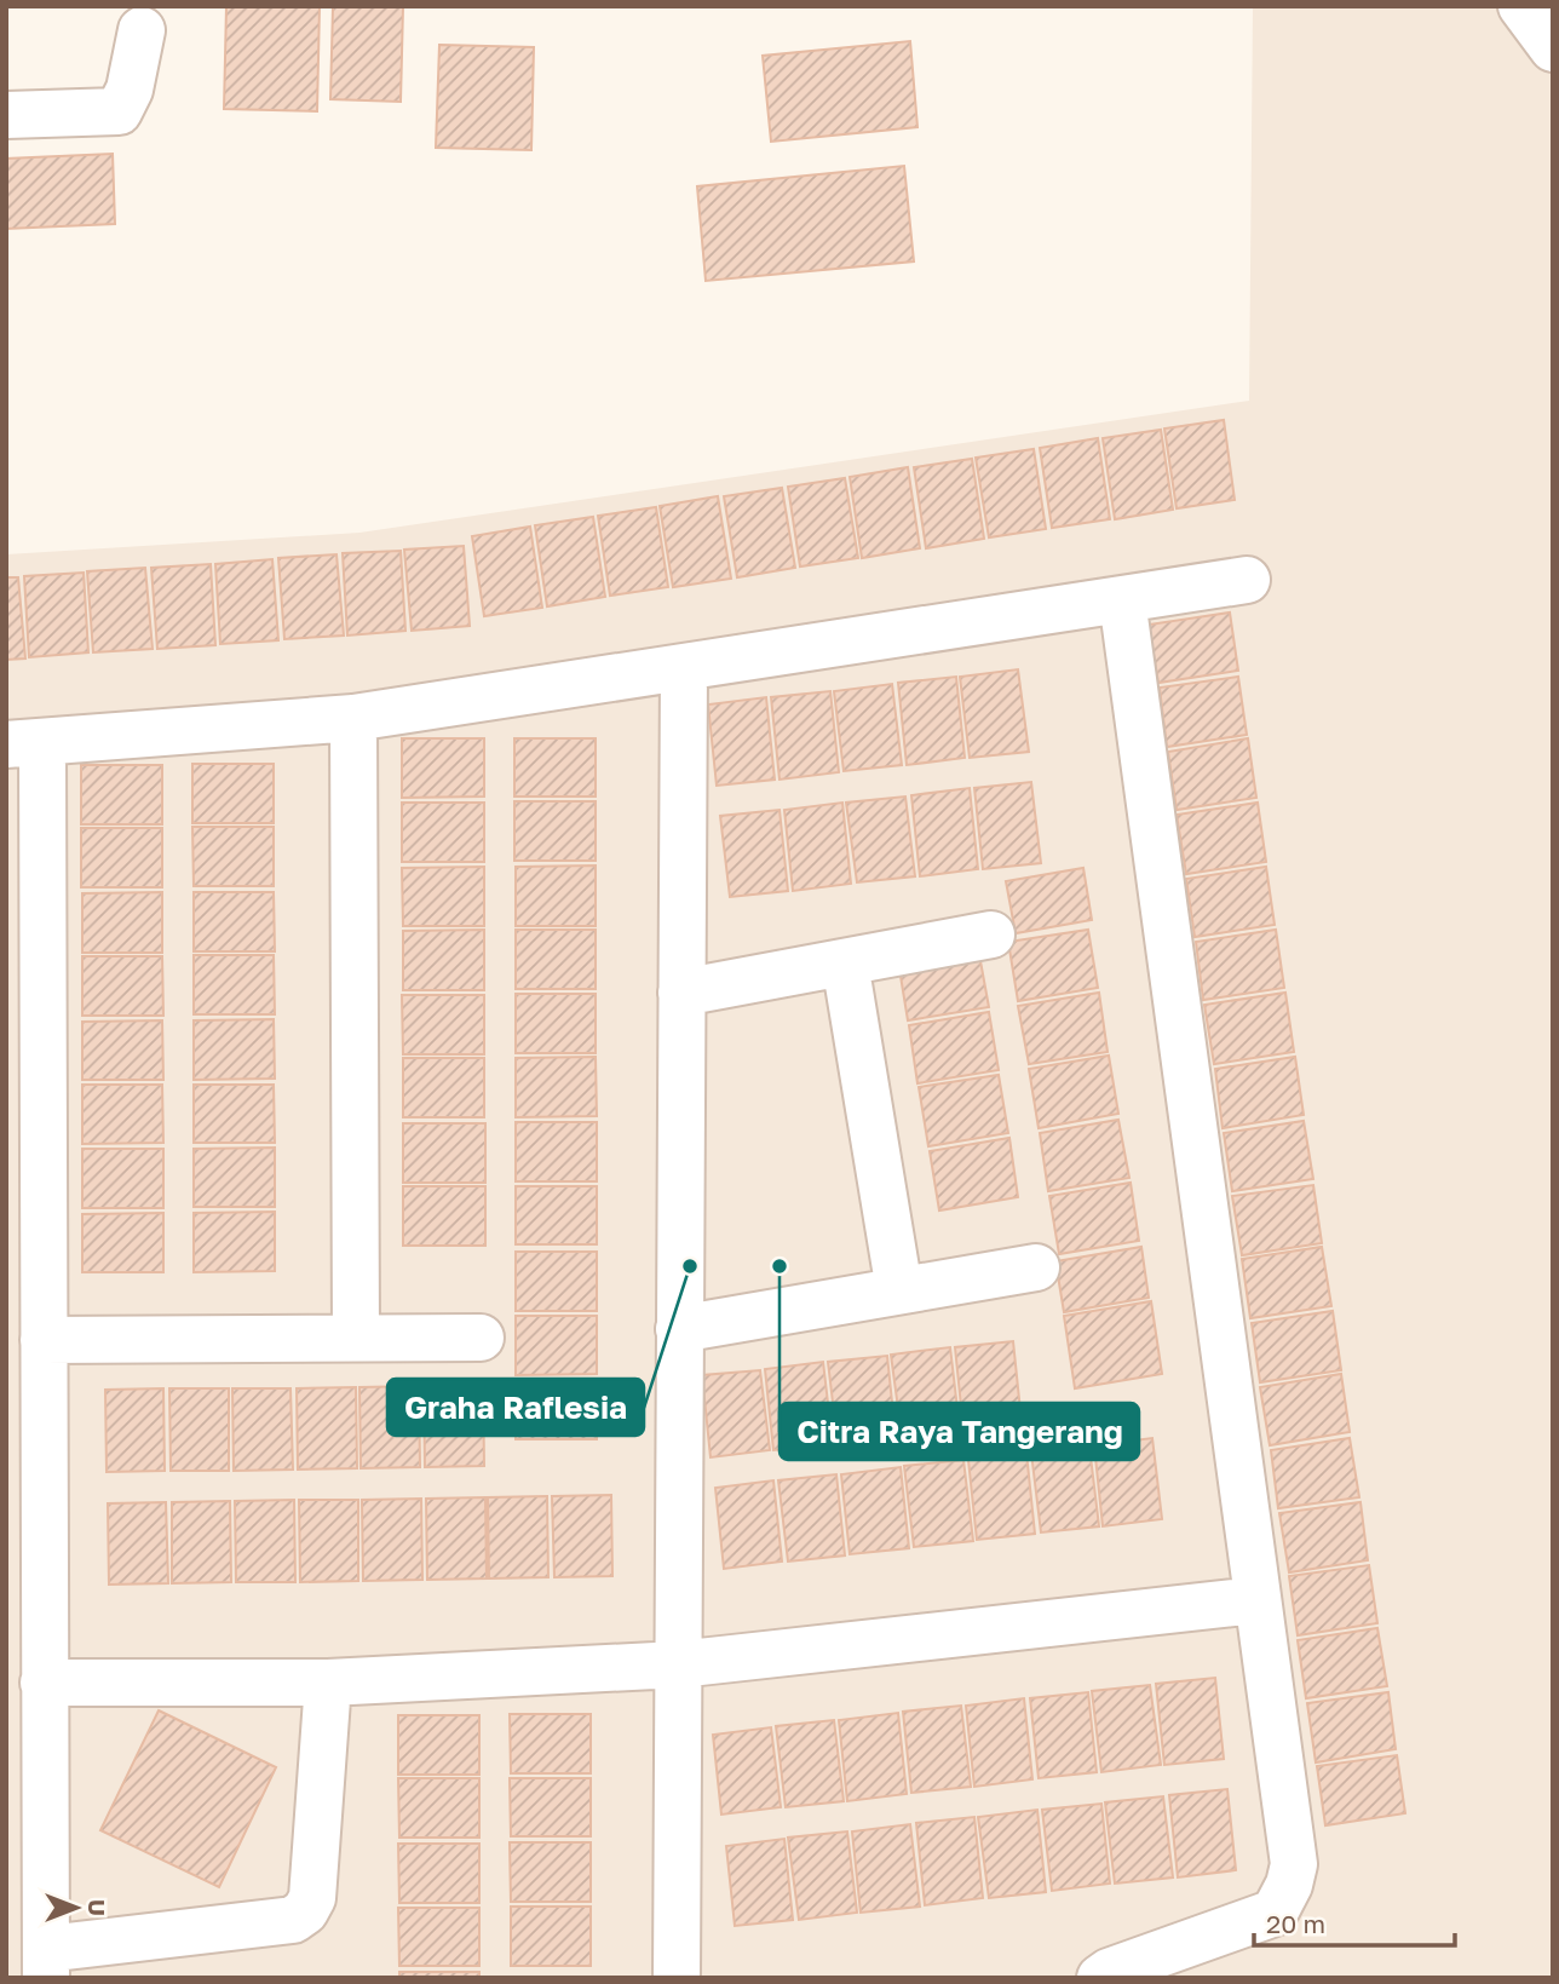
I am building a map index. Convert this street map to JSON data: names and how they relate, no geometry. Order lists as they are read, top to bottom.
{
  "places": ["Graha Raflesia", "Citra Raya Tangerang"],
  "scale_bar": "20 m",
  "north": "right"
}
